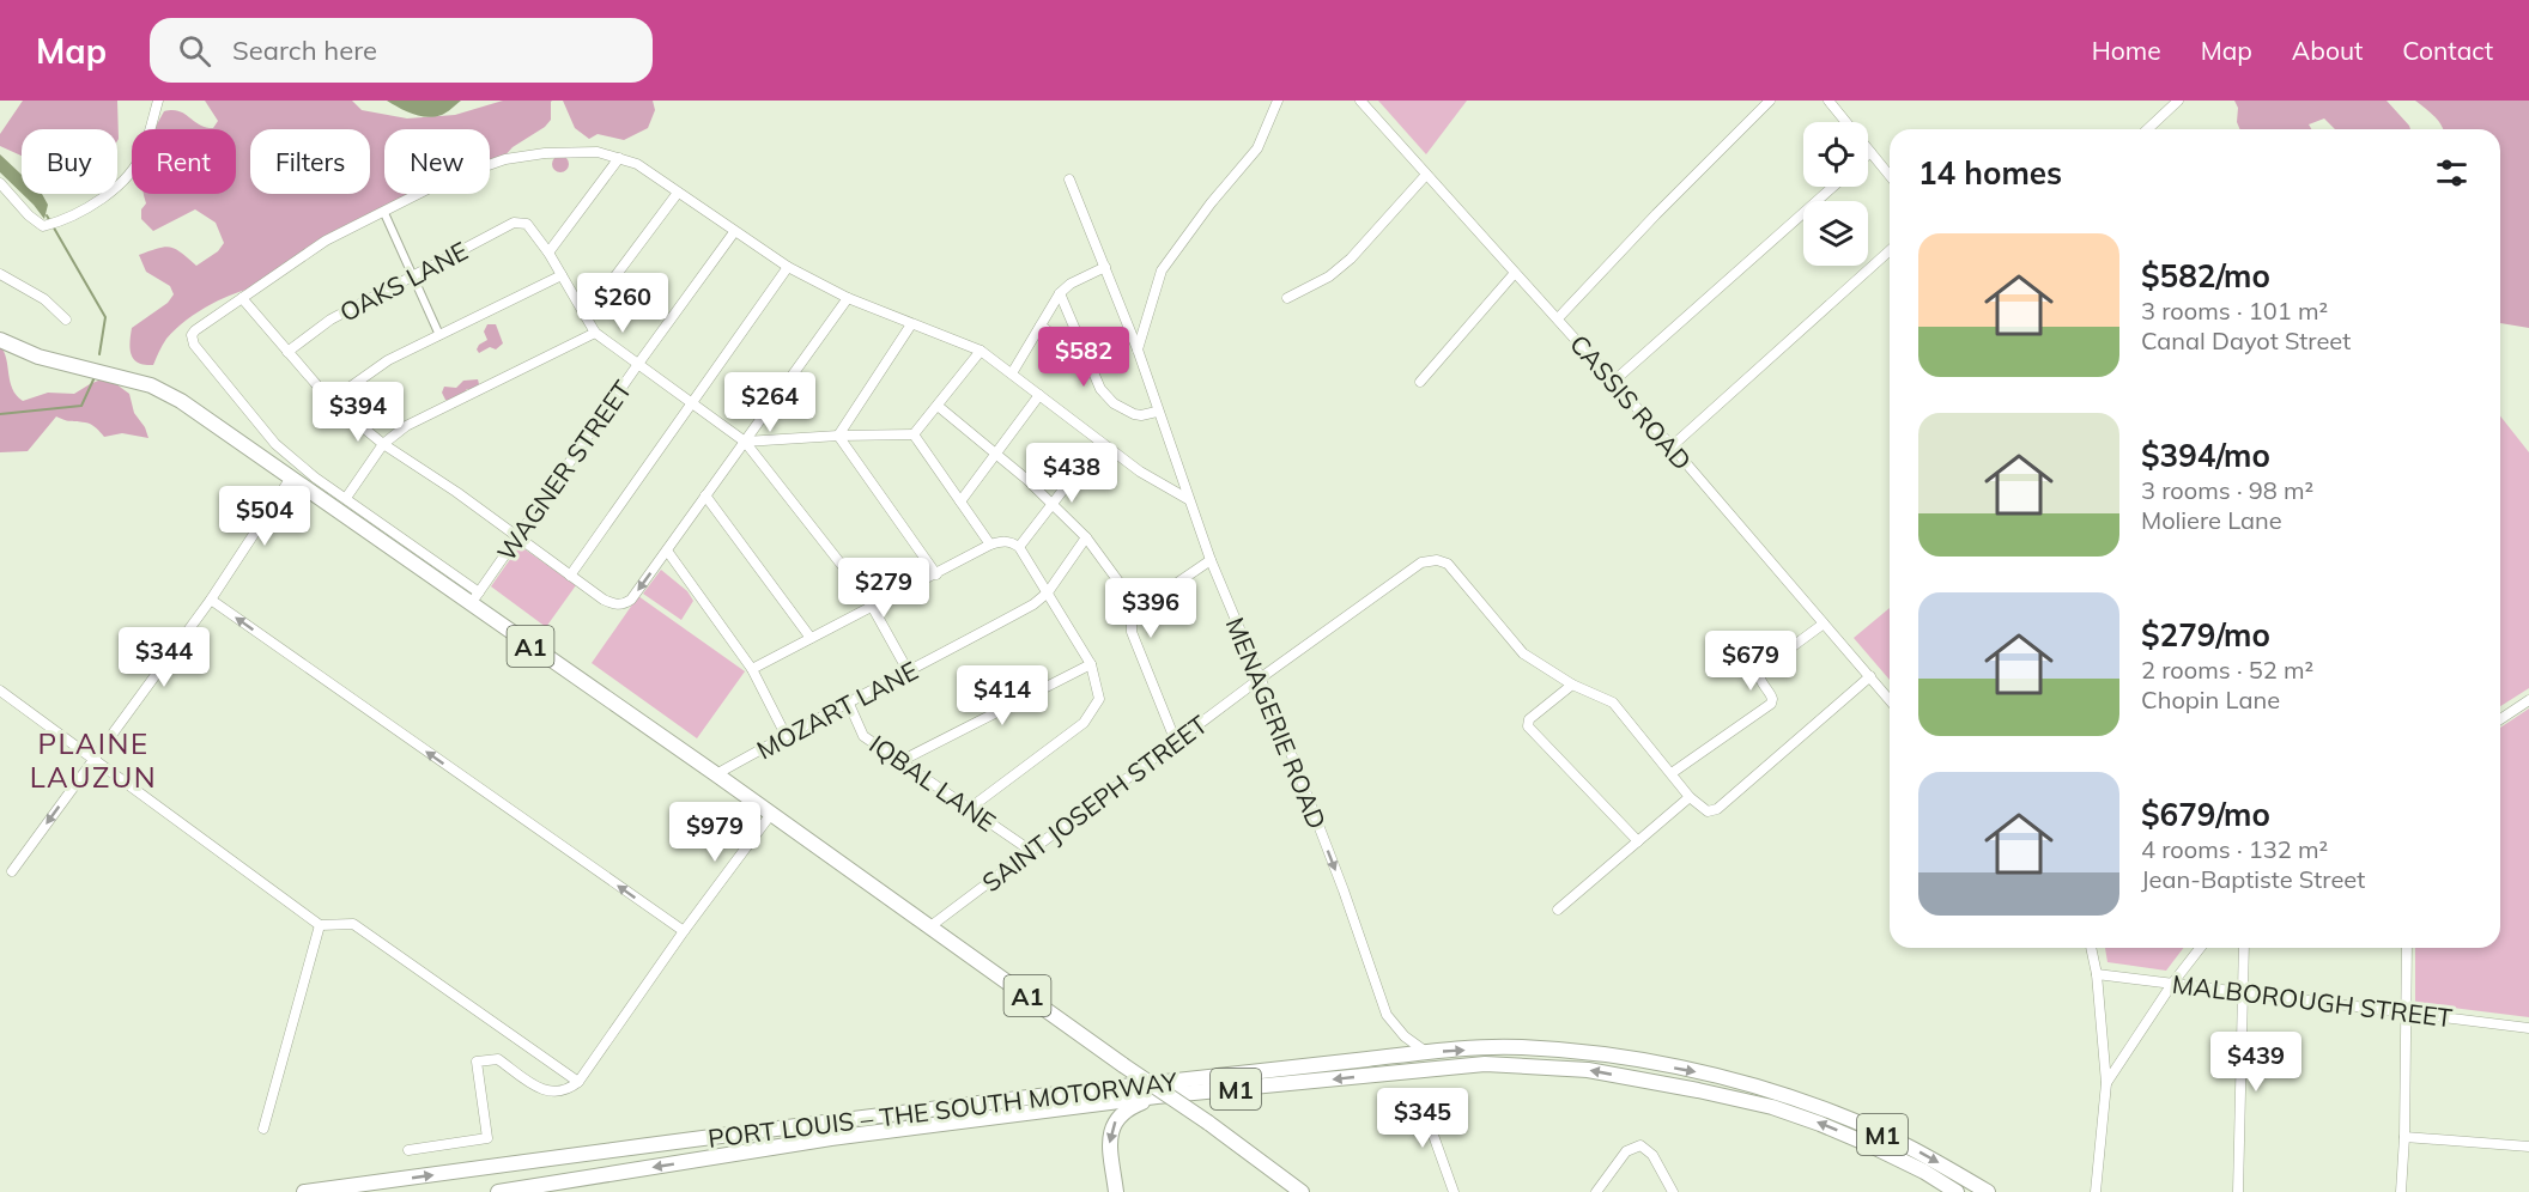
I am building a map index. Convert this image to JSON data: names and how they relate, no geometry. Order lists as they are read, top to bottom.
{
  "streets": {
    "main road": ["A1", "M1", "PORT LOUIS – THE SOUTH MOTORWAY"],
    "street": [
      "OAKS LANE",
      "CASSIS ROAD",
      "WAGNER STREET",
      "MOZART LANE",
      "MENAGERIE ROAD",
      "IQBAL LANE",
      "SAINT JOSEPH STREET",
      "MALBOROUGH STREET"
    ]
  },
  "crossings": [
    ["CASSIS ROAD", "SAINT JOSEPH STREET"],
    ["WAGNER STREET", "A1"],
    ["A1", "MOZART LANE"],
    ["A1", "SAINT JOSEPH STREET"],
    ["MOZART LANE", "IQBAL LANE"],
    ["MENAGERIE ROAD", "SAINT JOSEPH STREET"],
    ["MENAGERIE ROAD", "PORT LOUIS – THE SOUTH MOTORWAY"],
    ["IQBAL LANE", "SAINT JOSEPH STREET"]
  ],
  "one_way": ["MENAGERIE ROAD"],
  "districts": ["PLAINE LAUZUN"],
  "page": {
    "header": "Map",
    "search": "Search here",
    "nav": [
      "Home",
      "Map",
      "About",
      "Contact"
    ],
    "chip": [
      "Buy",
      "Rent",
      "Filters",
      "New"
    ],
    "heading": "14 homes",
    "list": [
      {
        "name": "$582/mo",
        "note": "3 rooms · 101 m² · Canal Dayot Street"
      },
      {
        "name": "$394/mo",
        "note": "3 rooms · 98 m² · Moliere Lane"
      },
      {
        "name": "$279/mo",
        "note": "2 rooms · 52 m² · Chopin Lane"
      },
      {
        "name": "$679/mo",
        "note": "4 rooms · 132 m² · Jean-Baptiste Street"
      }
    ],
    "price": [
      "$260",
      "$582",
      "$264",
      "$394",
      "$438",
      "$504",
      "$279",
      "$396",
      "$344",
      "$679",
      "$414",
      "$979",
      "$439",
      "$345"
    ]
  }
}
